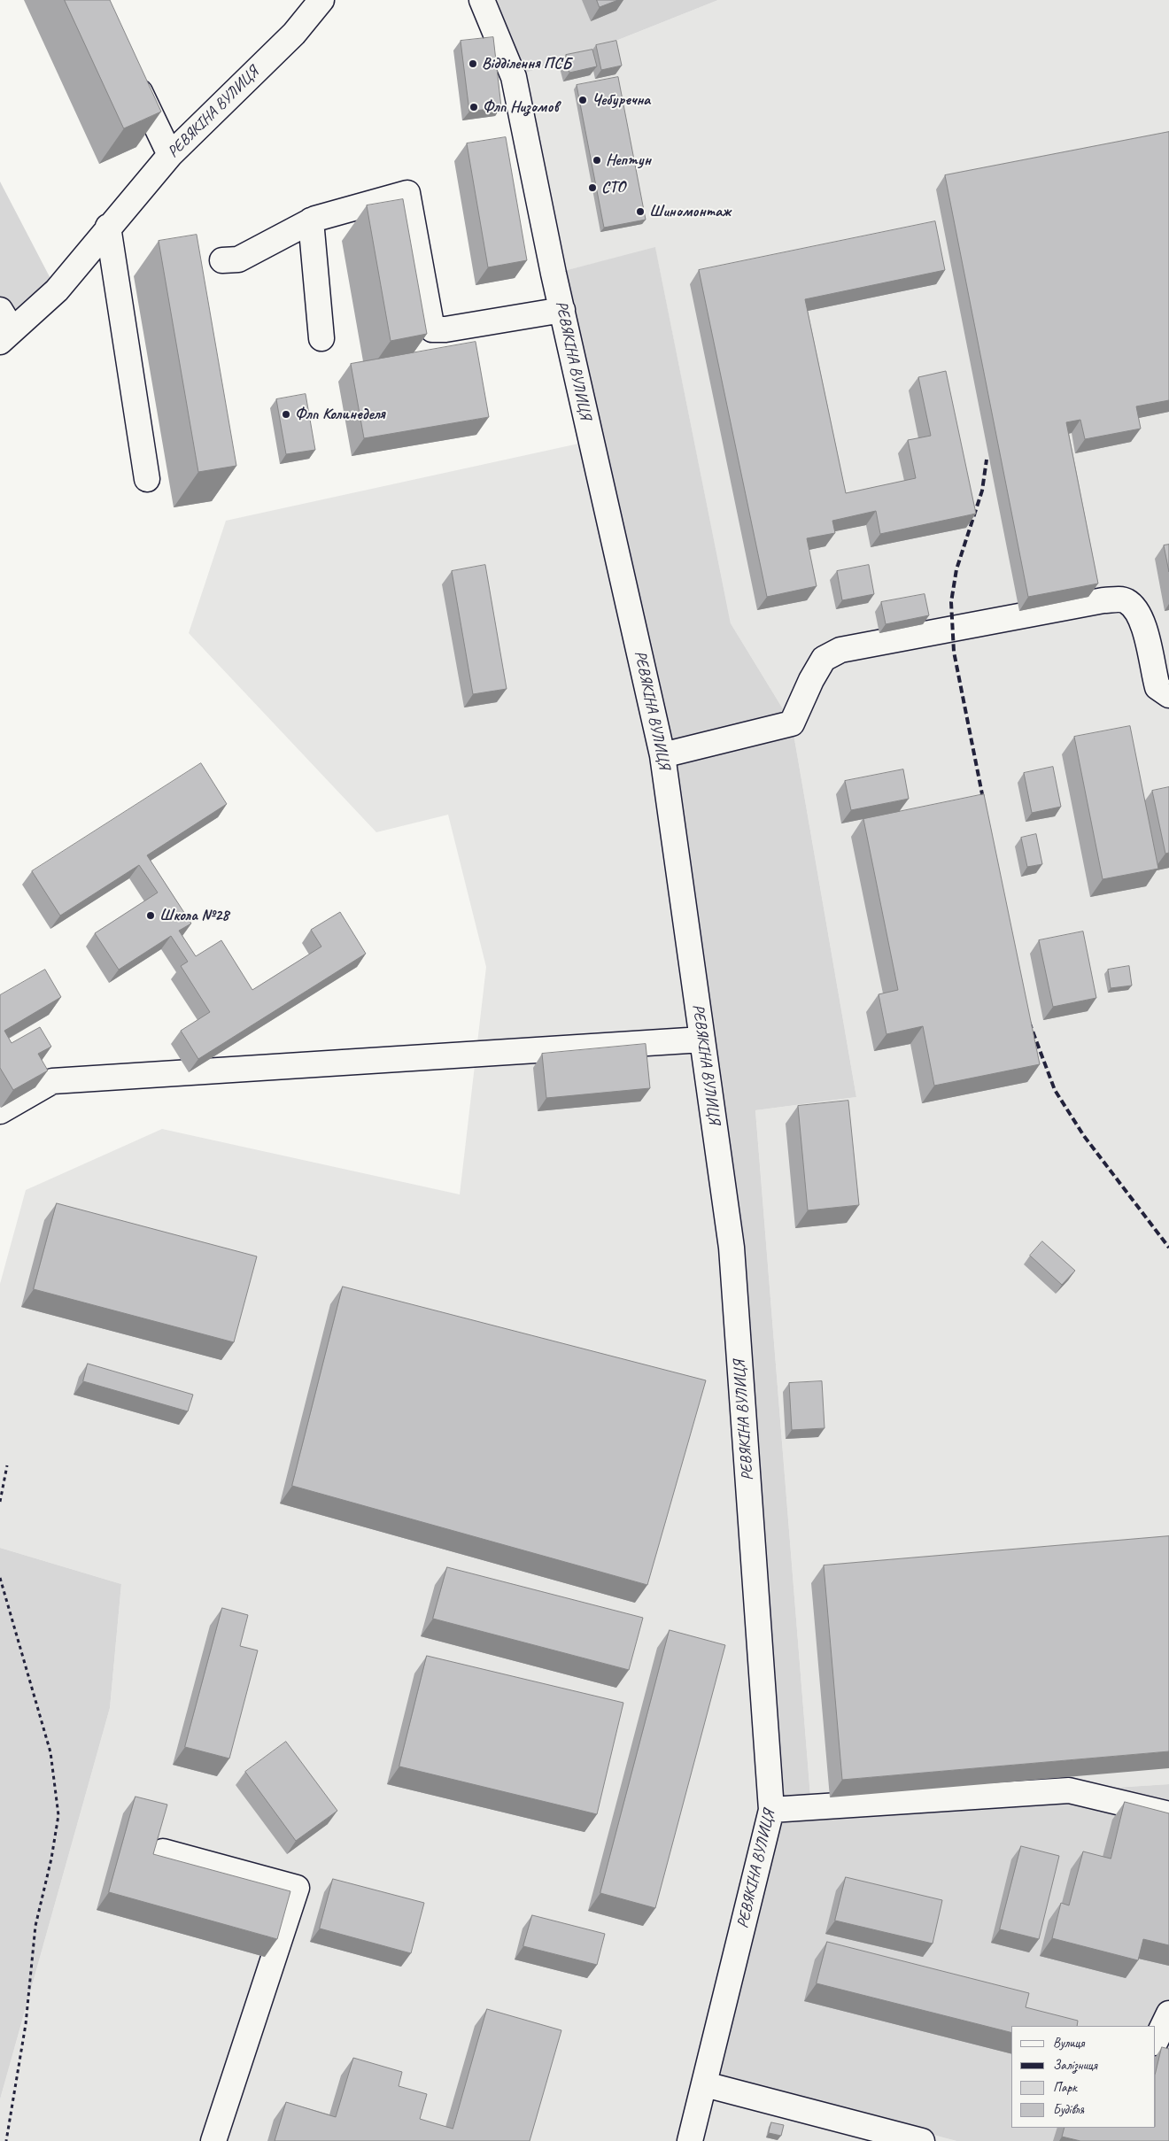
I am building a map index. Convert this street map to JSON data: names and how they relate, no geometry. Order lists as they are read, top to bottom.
{
  "streets": {
    "street": ["РЕВЯКІНА ВУЛИЦЯ"]
  },
  "places": [
    "Відділення ПСБ",
    "Чебуречна",
    "Флп Низомов",
    "Нептун",
    "СТО",
    "Шиномонтаж",
    "Флп Колинеделя",
    "Школа №28"
  ],
  "legend": [
    "Вулиця",
    "Залізниця",
    "Парк",
    "Будівля"
  ]
}
